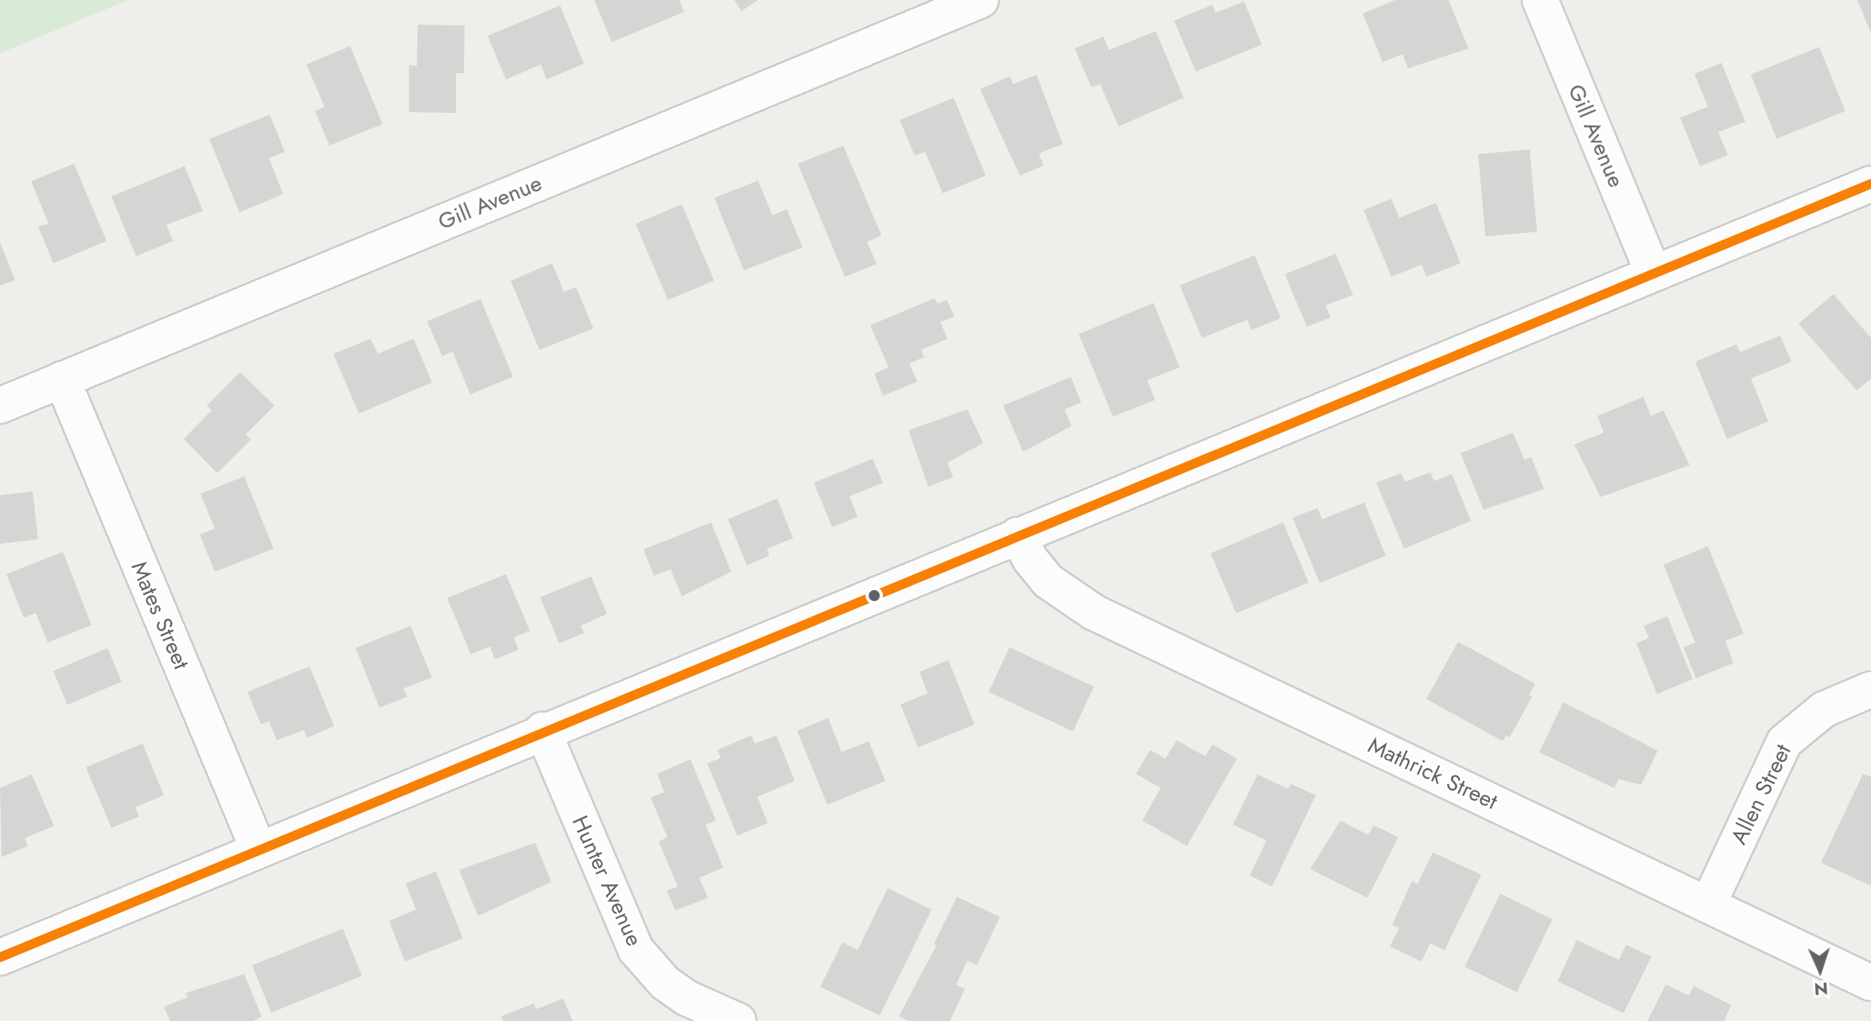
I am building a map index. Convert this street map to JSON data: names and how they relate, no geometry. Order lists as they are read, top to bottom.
{
  "streets": {
    "street": [
      "Gill Avenue",
      "Mates Street",
      "Mathrick Street",
      "Allen Street",
      "Hunter Avenue"
    ]
  },
  "crossings": [
    ["Gill Avenue", "Mates Street"],
    ["Mathrick Street", "Allen Street"]
  ],
  "north": "bottom"
}
